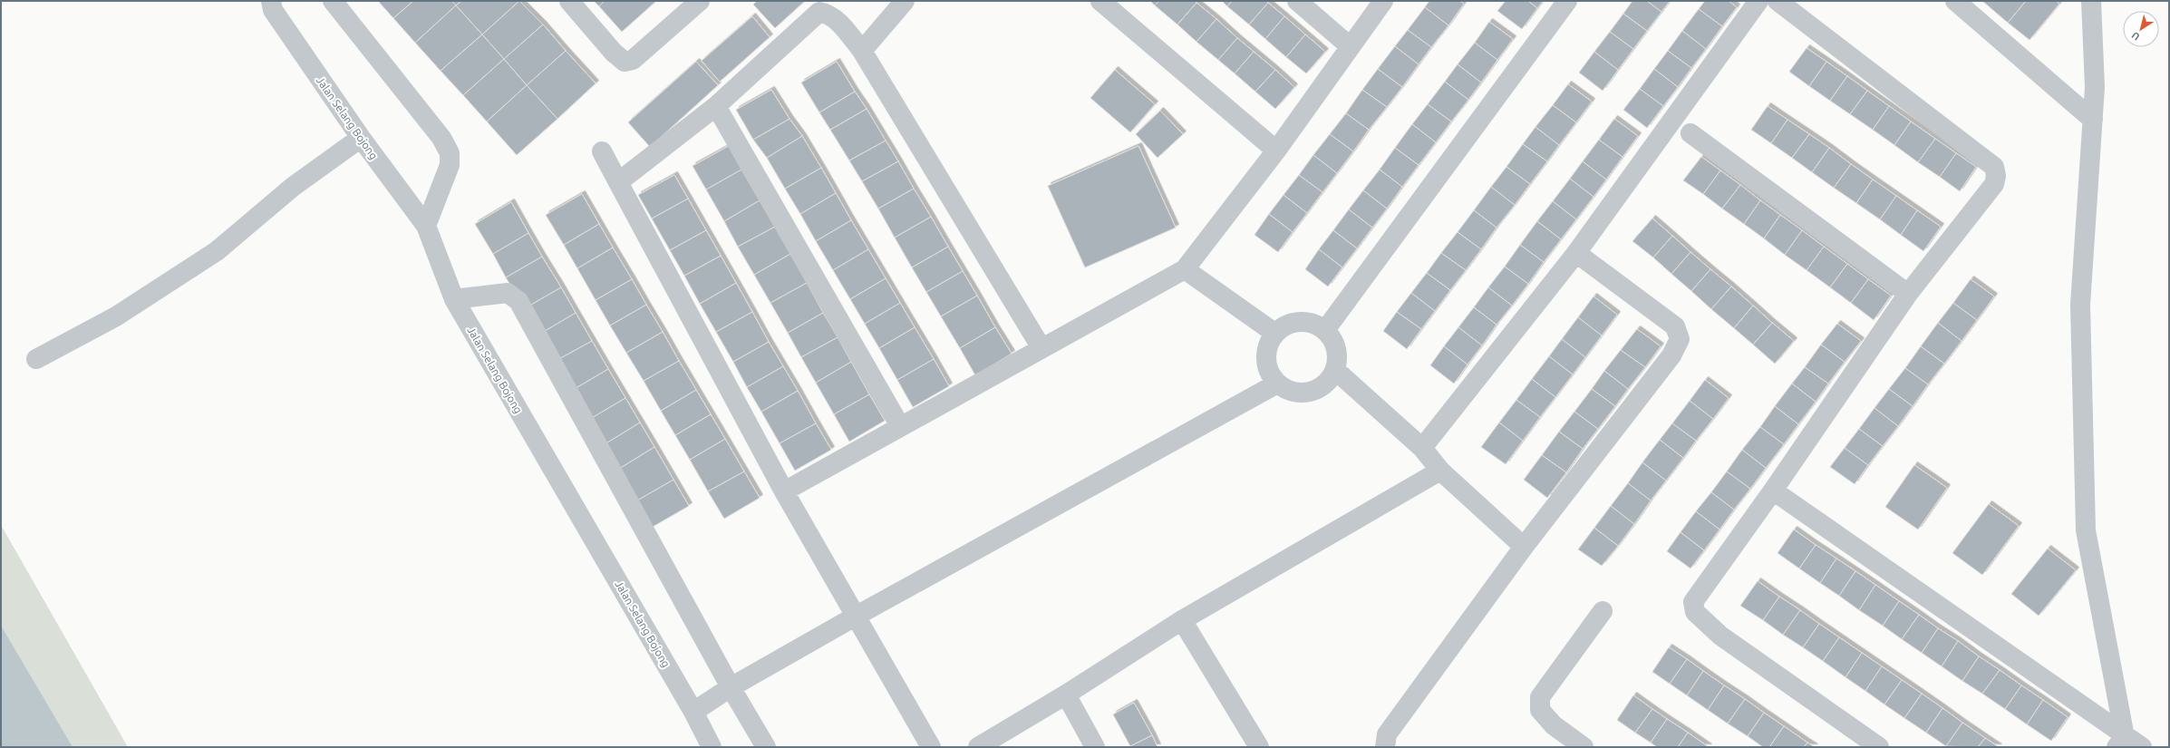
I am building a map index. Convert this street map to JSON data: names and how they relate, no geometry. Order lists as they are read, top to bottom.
{
  "streets": {
    "street": ["Jalan Selang Bojong"]
  },
  "north": "bottom left"
}
